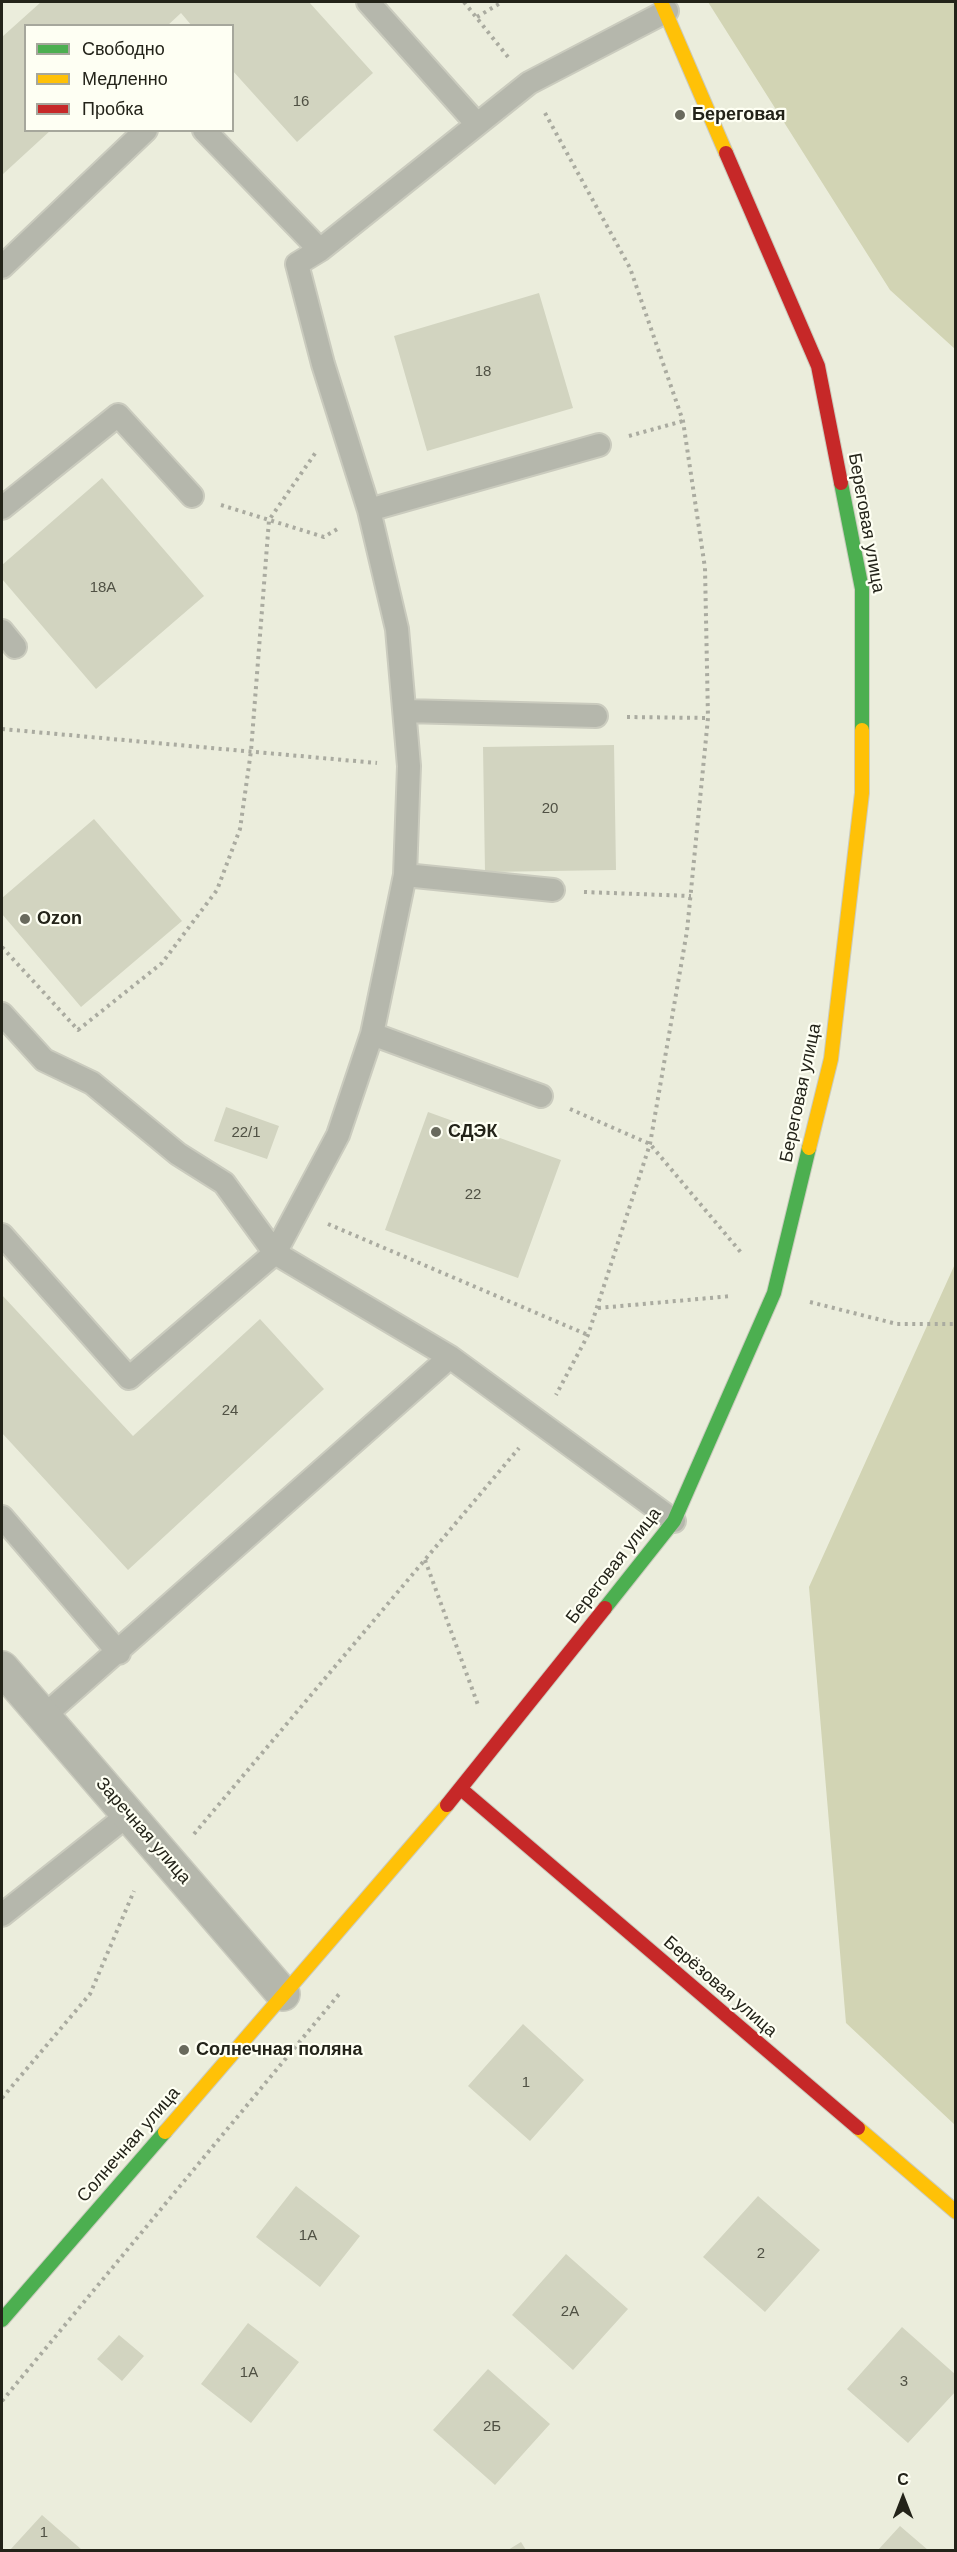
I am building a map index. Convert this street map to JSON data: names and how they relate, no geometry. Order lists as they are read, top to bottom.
{
  "streets": {
    "street": [
      "Береговая улица",
      "Заречная улица",
      "Берёзовая улица",
      "Солнечная улица"
    ]
  },
  "crossings": [
    ["Береговая улица", "Заречная улица"],
    ["Береговая улица", "Берёзовая улица"],
    ["Береговая улица", "Солнечная улица"],
    ["Заречная улица", "Солнечная улица"]
  ],
  "places": [
    "Береговая",
    "Ozon",
    "СДЭК",
    "Солнечная поляна"
  ],
  "house_numbers": [
    "16",
    "18",
    "18А",
    "20",
    "22/1",
    "22",
    "24",
    "1",
    "1А",
    "2",
    "2А",
    "1А",
    "3",
    "2Б",
    "1"
  ],
  "legend": ["Свободно", "Медленно", "Пробка"],
  "north": "top"
}
